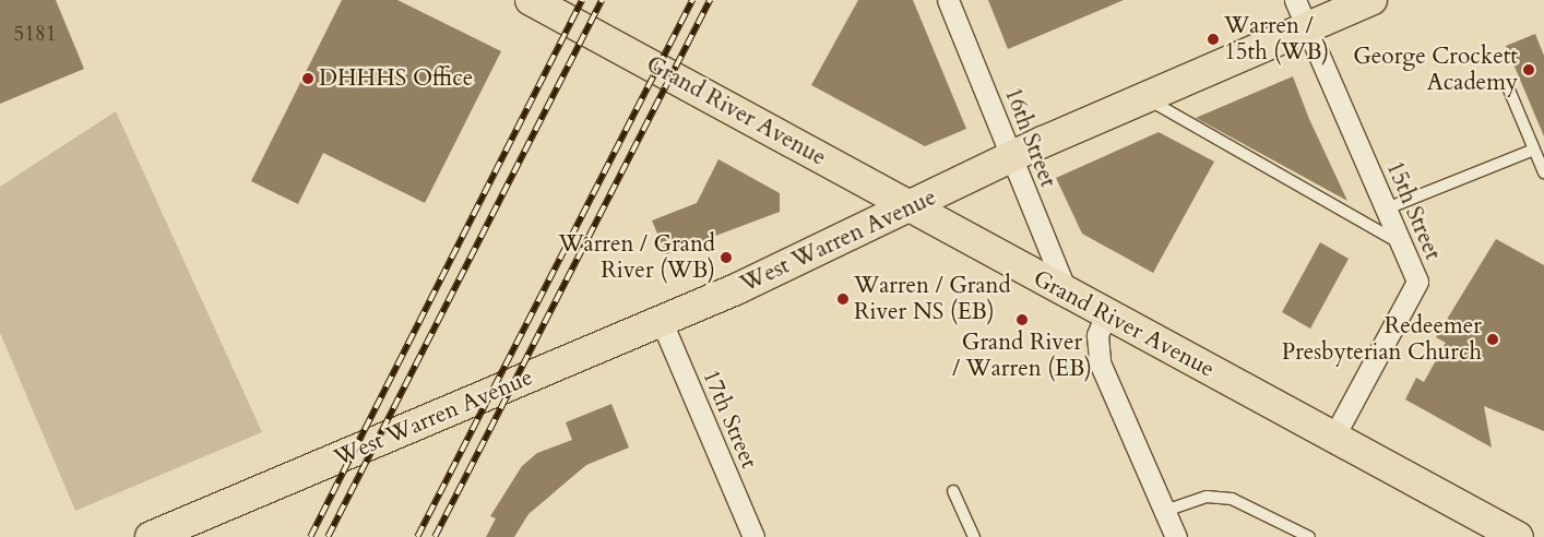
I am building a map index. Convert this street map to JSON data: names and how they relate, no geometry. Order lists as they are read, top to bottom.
{
  "streets": {
    "main road": ["Grand River Avenue", "West Warren Avenue"],
    "street": ["16th Street", "15th Street", "17th Street"]
  },
  "crossings": [
    ["Grand River Avenue", "16th Street"],
    ["Grand River Avenue", "15th Street"],
    ["Grand River Avenue", "West Warren Avenue"],
    ["16th Street", "West Warren Avenue"],
    ["15th Street", "West Warren Avenue"],
    ["West Warren Avenue", "17th Street"]
  ],
  "places": [
    "Warren / 15th (WB)",
    "George Crockett Academy",
    "DHHHS Office",
    "Warren / Grand River (WB)",
    "Warren / Grand River NS (EB)",
    "Grand River / Warren (EB)",
    "Redeemer Presbyterian Church"
  ],
  "house_numbers": ["5181"]
}
